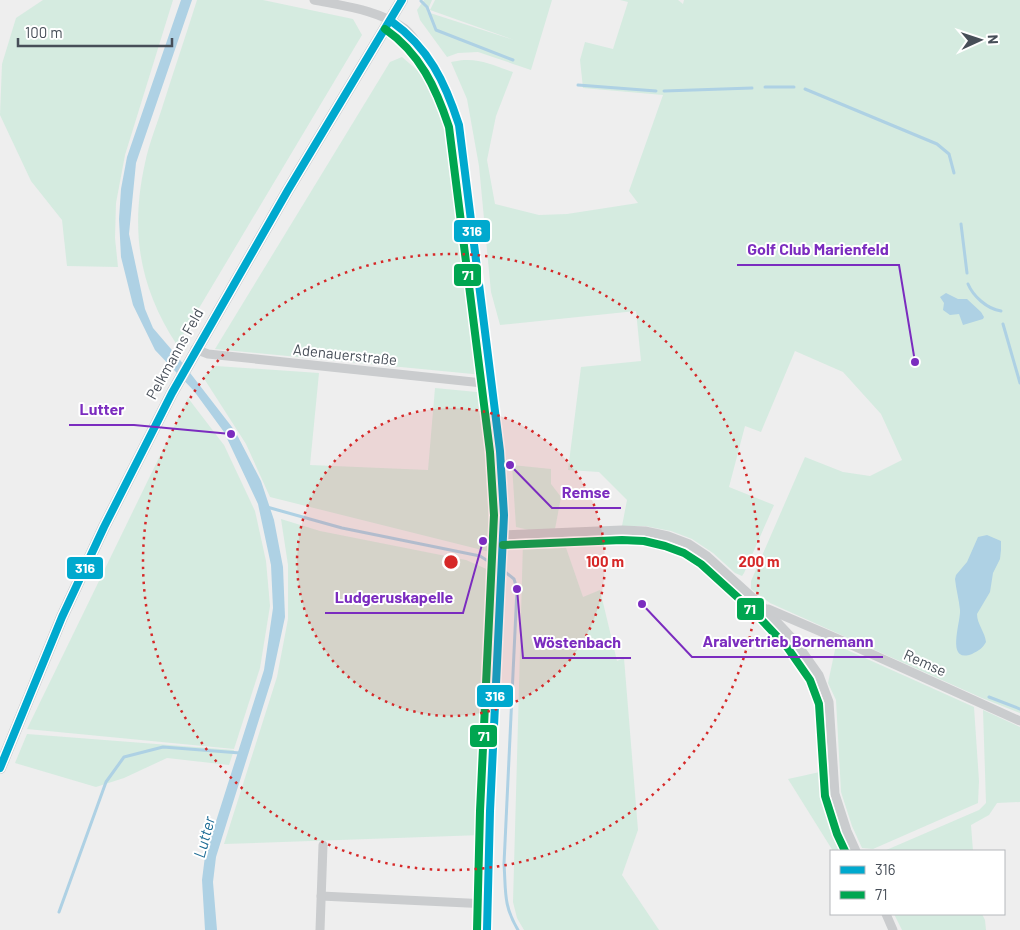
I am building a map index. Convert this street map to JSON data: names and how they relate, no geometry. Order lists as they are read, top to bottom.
{
  "streets": {
    "main road": ["Pelkmanns Feld"],
    "street": ["Adenauerstraße", "Remse"]
  },
  "crossings": [
    ["Pelkmanns Feld", "Adenauerstraße"]
  ],
  "water": ["Lutter"],
  "places": [
    "Golf Club Marienfeld",
    "Lutter",
    "Remse",
    "Ludgeruskapelle",
    "Wöstenbach",
    "Aralvertrieb Bornemann"
  ],
  "lines": ["transit line 316", "transit line 71"],
  "legend": ["316", "71"],
  "scale_bar": "100 m",
  "north": "right",
  "rings": ["100 m", "200 m"]
}
